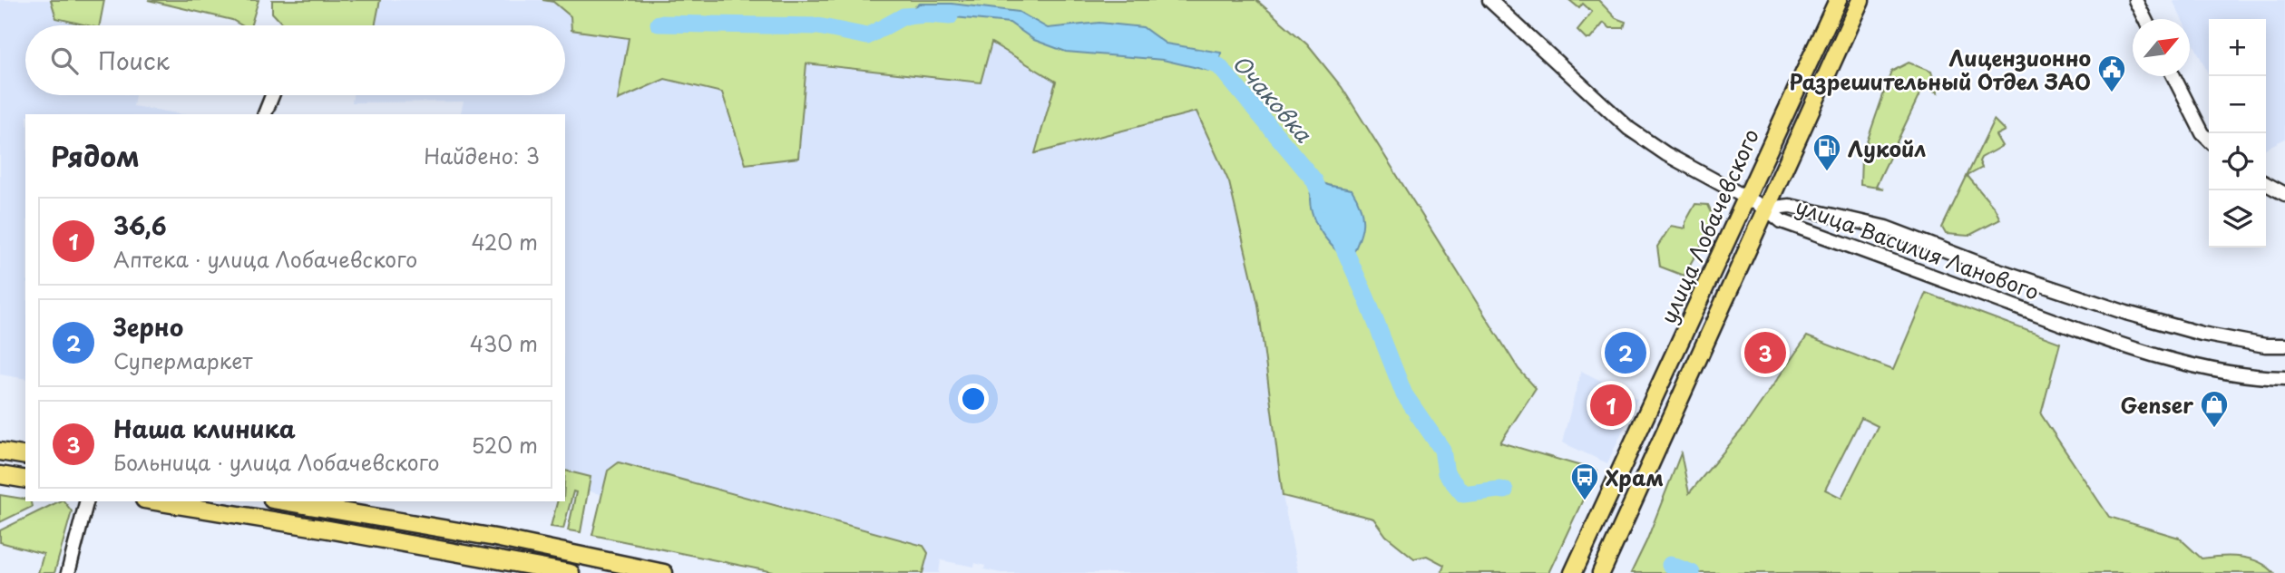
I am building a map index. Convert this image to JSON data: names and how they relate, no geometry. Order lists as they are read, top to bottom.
{
  "streets": {
    "main road": ["улица Лобачевского"],
    "street": ["улица Василия Ланового"]
  },
  "water": ["Очаковка"],
  "places": {
    "public building": ["Лицензионно Разрешительный Отдел ЗАО"],
    "fuel station": ["Лукойл"],
    "shop": ["Genser"],
    "bus stop": ["Храм"]
  },
  "north": "top right",
  "page": {
    "map_buttons": ["+", "−"],
    "search": "Поиск",
    "heading": ["Рядом", "Найдено: 3"],
    "list": [
      {
        "mark": "1",
        "name": "36,6",
        "note": "Аптека · улица Лобачевского",
        "value": "420 m"
      },
      {
        "mark": "2",
        "name": "Зерно",
        "note": "Супермаркет",
        "value": "430 m"
      },
      {
        "mark": "3",
        "name": "Наша клиника",
        "note": "Больница · улица Лобачевского",
        "value": "520 m"
      }
    ],
    "pins": ["2", "3", "1"]
  }
}
